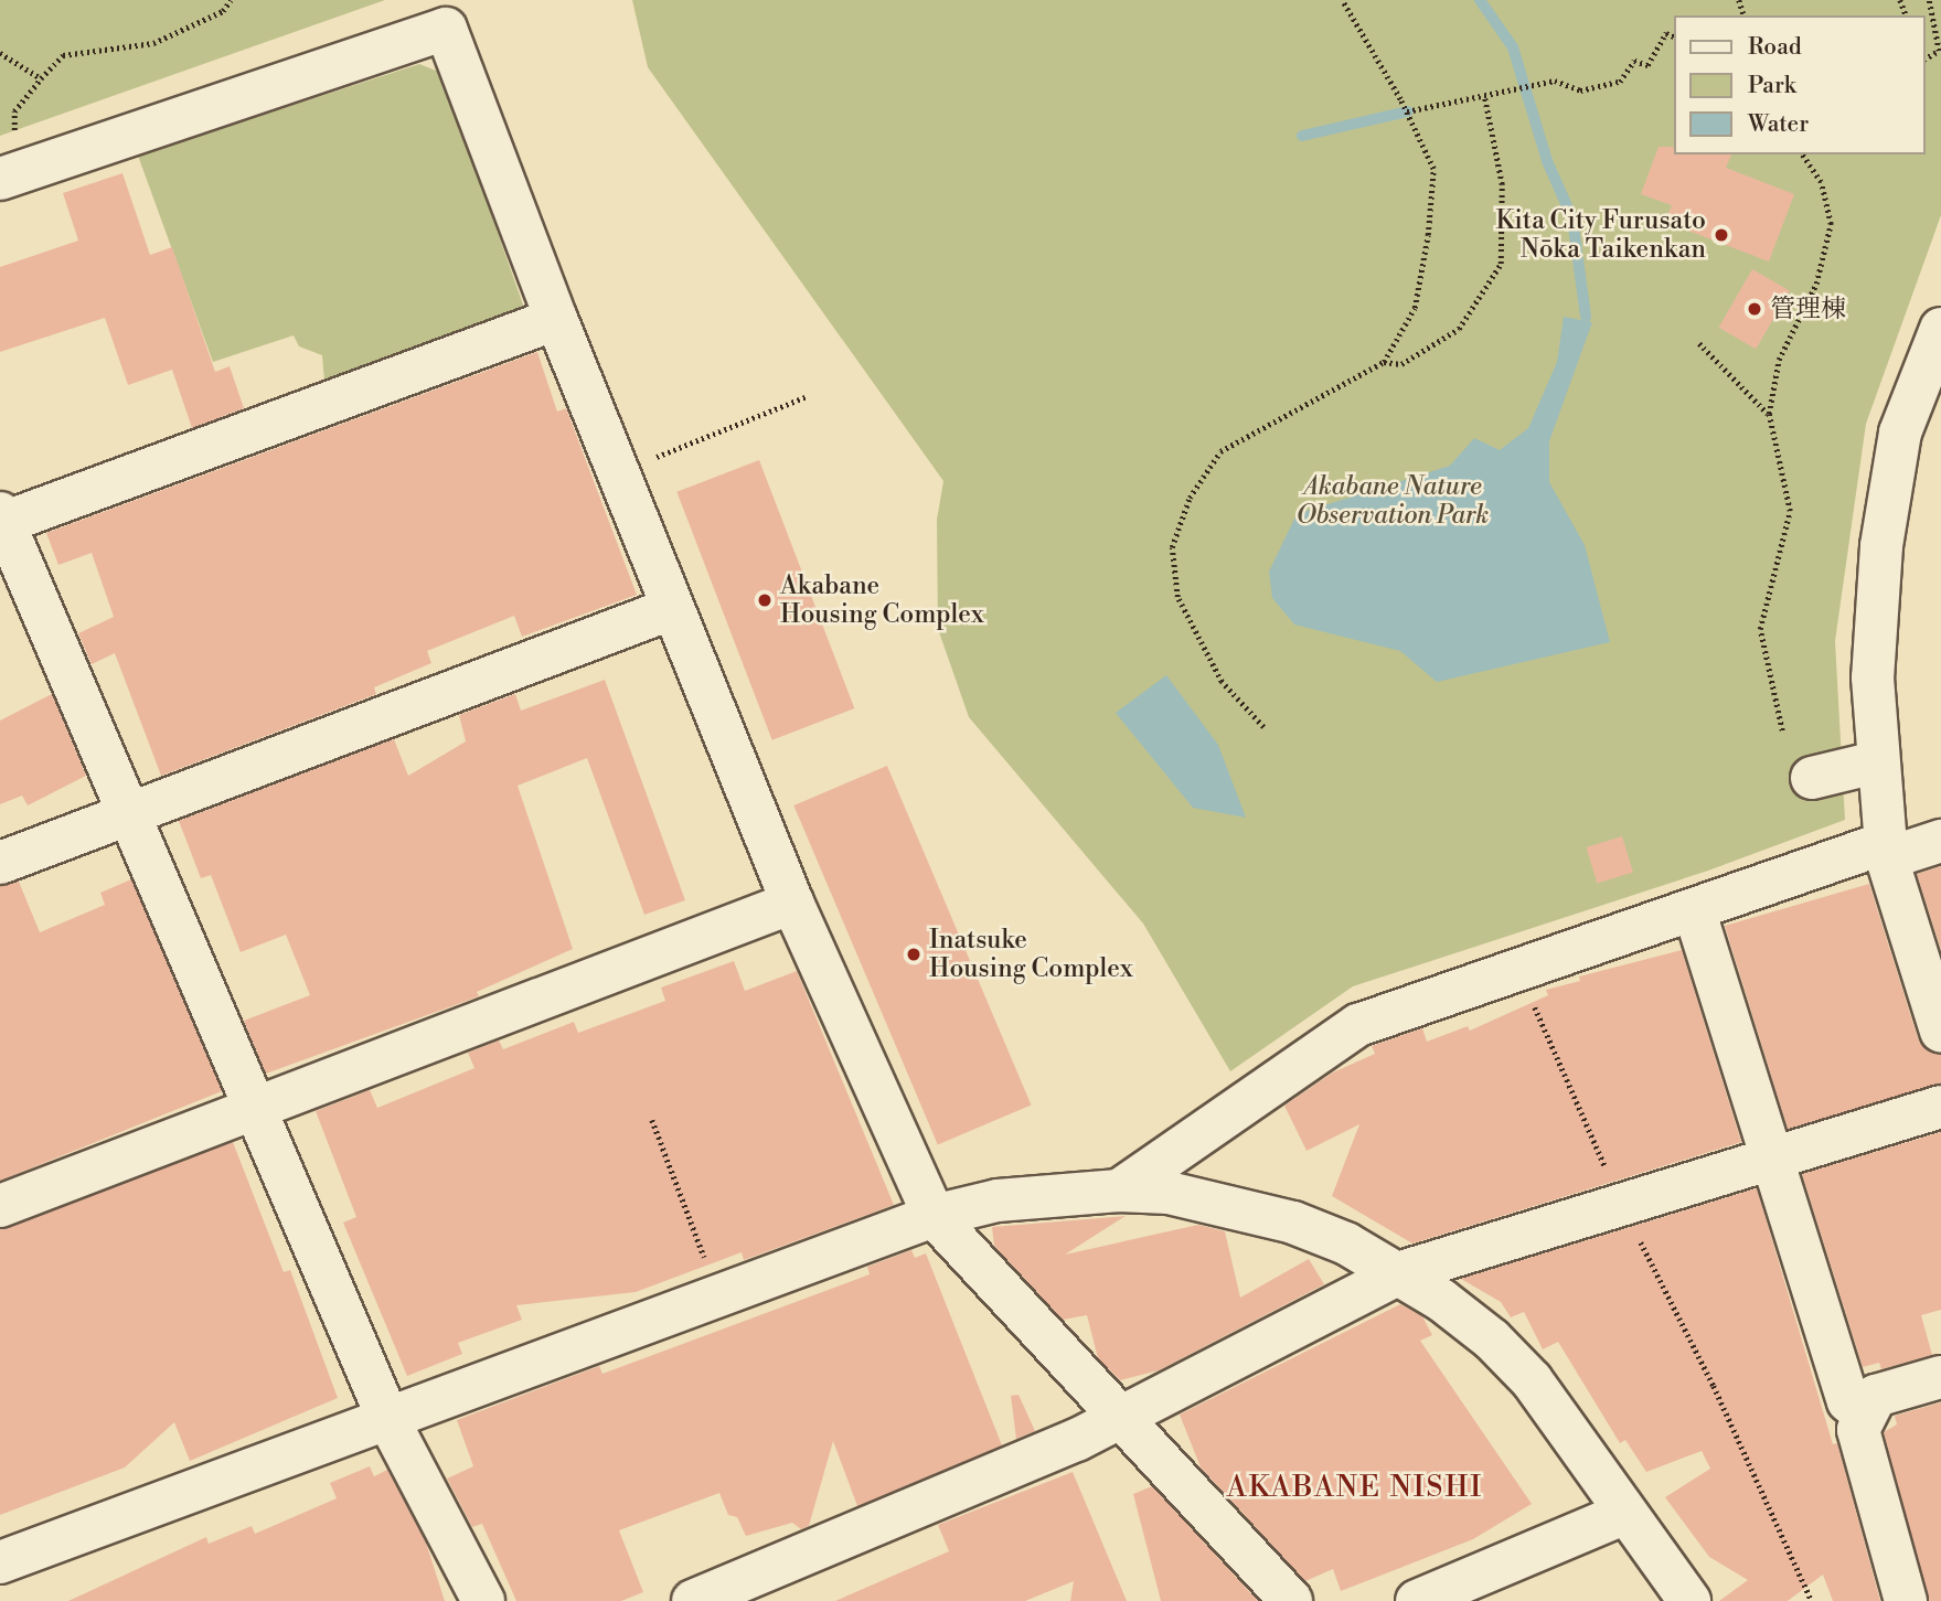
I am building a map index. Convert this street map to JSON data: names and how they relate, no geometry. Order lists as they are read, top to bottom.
{
  "districts": ["AKABANE NISHI"],
  "parks": ["Akabane Nature Observation Park"],
  "places": [
    "Kita City Furusato Nōka Taikenkan",
    "管理棟",
    "Akabane Housing Complex",
    "Inatsuke Housing Complex"
  ],
  "legend": ["Road", "Park", "Water"]
}
